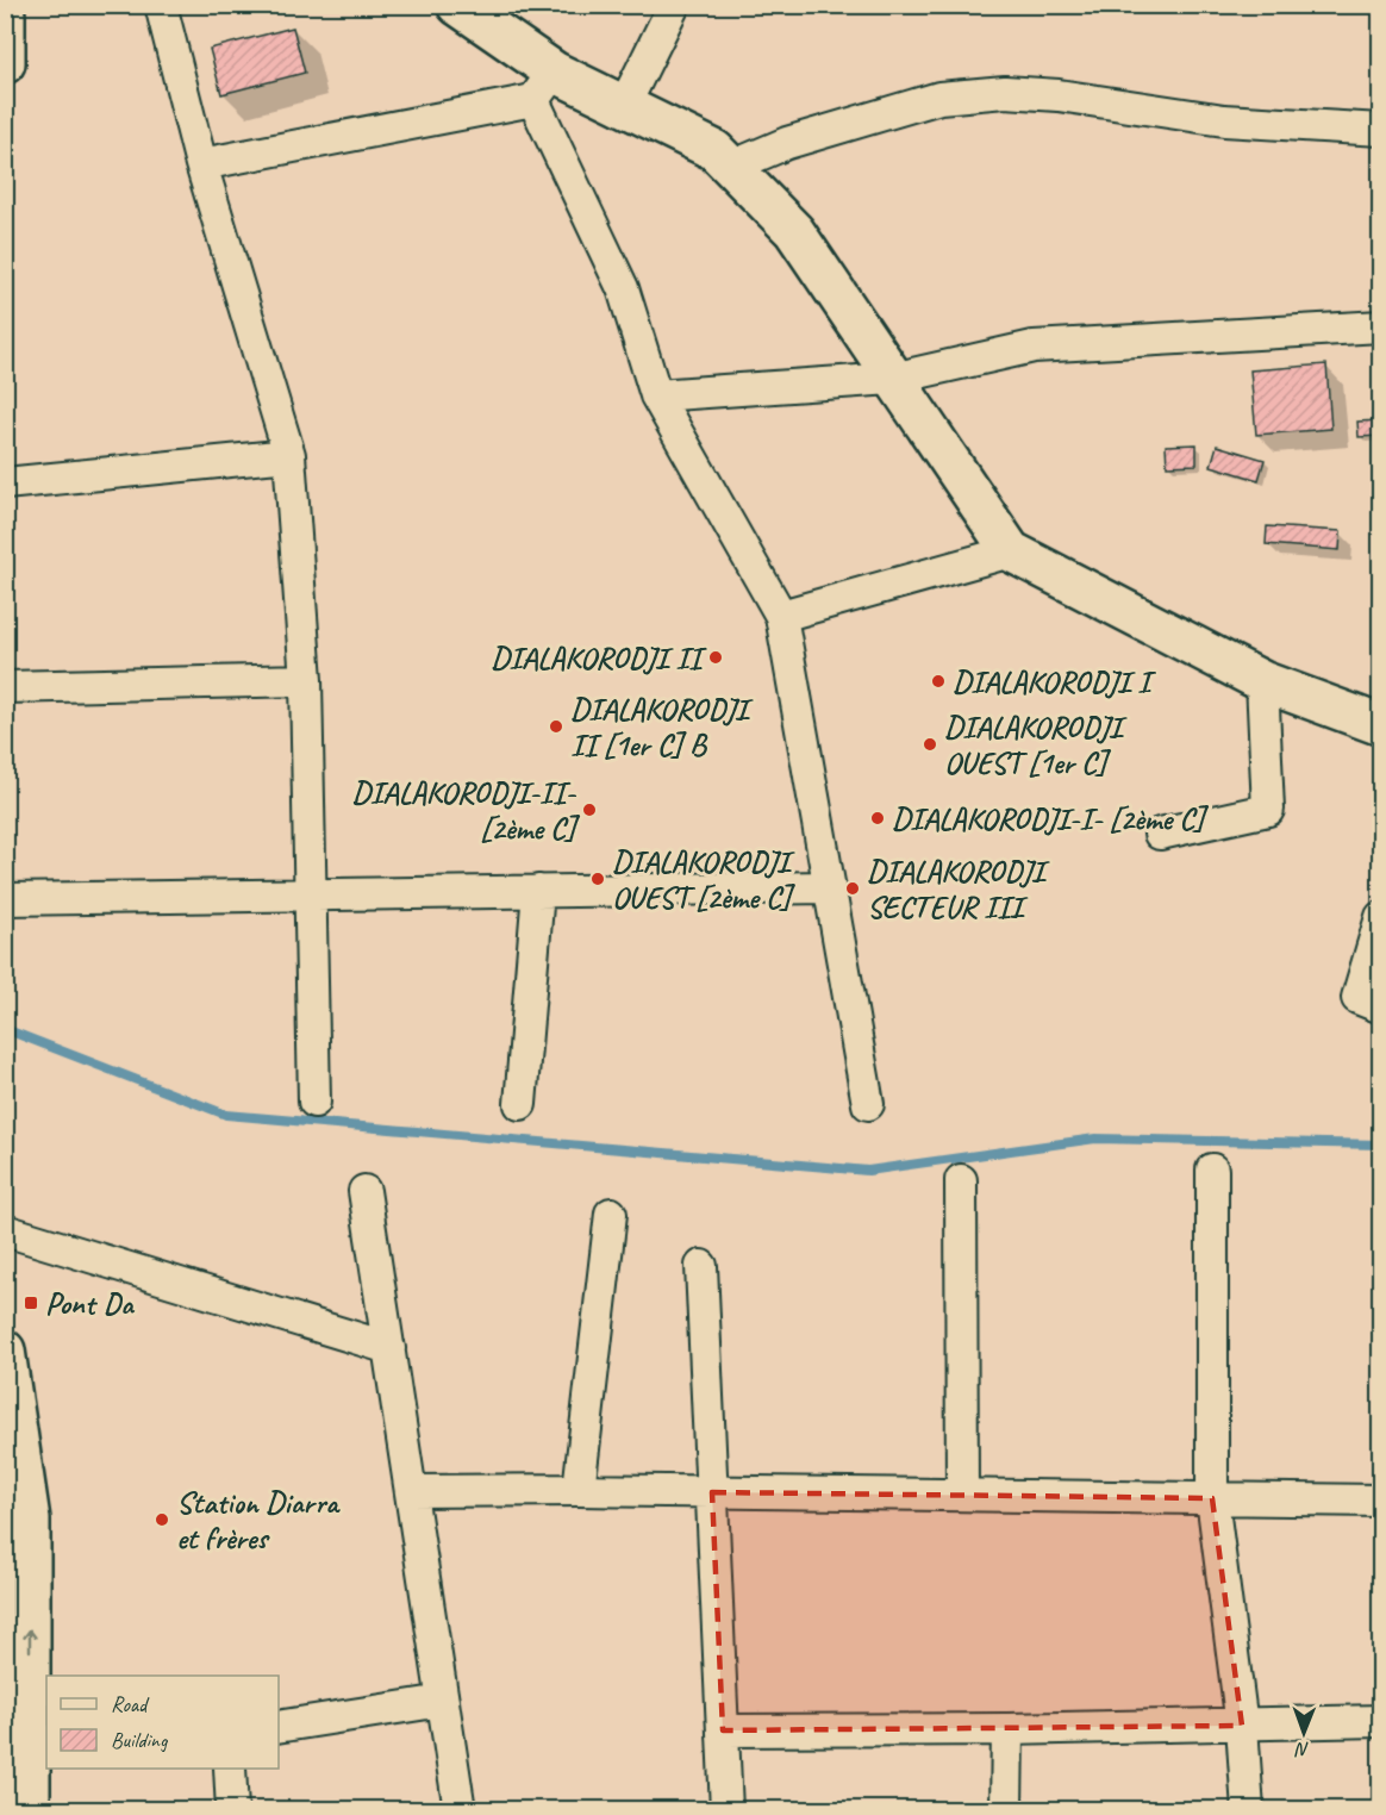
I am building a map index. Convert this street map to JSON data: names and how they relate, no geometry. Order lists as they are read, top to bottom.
{
  "places": {
    "other": [
      "DIALAKORODJI II",
      "DIALAKORODJI I",
      "DIALAKORODJI II [1er C] B",
      "DIALAKORODJI OUEST [1er C]",
      "DIALAKORODJI-II- [2ème C]",
      "DIALAKORODJI-I- [2ème C]",
      "DIALAKORODJI OUEST [2ème C]",
      "DIALAKORODJI SECTEUR III",
      "Station Diarra et frères"
    ],
    "transit": ["Pont Da"]
  },
  "legend": ["Road", "Building"],
  "north": "bottom"
}
